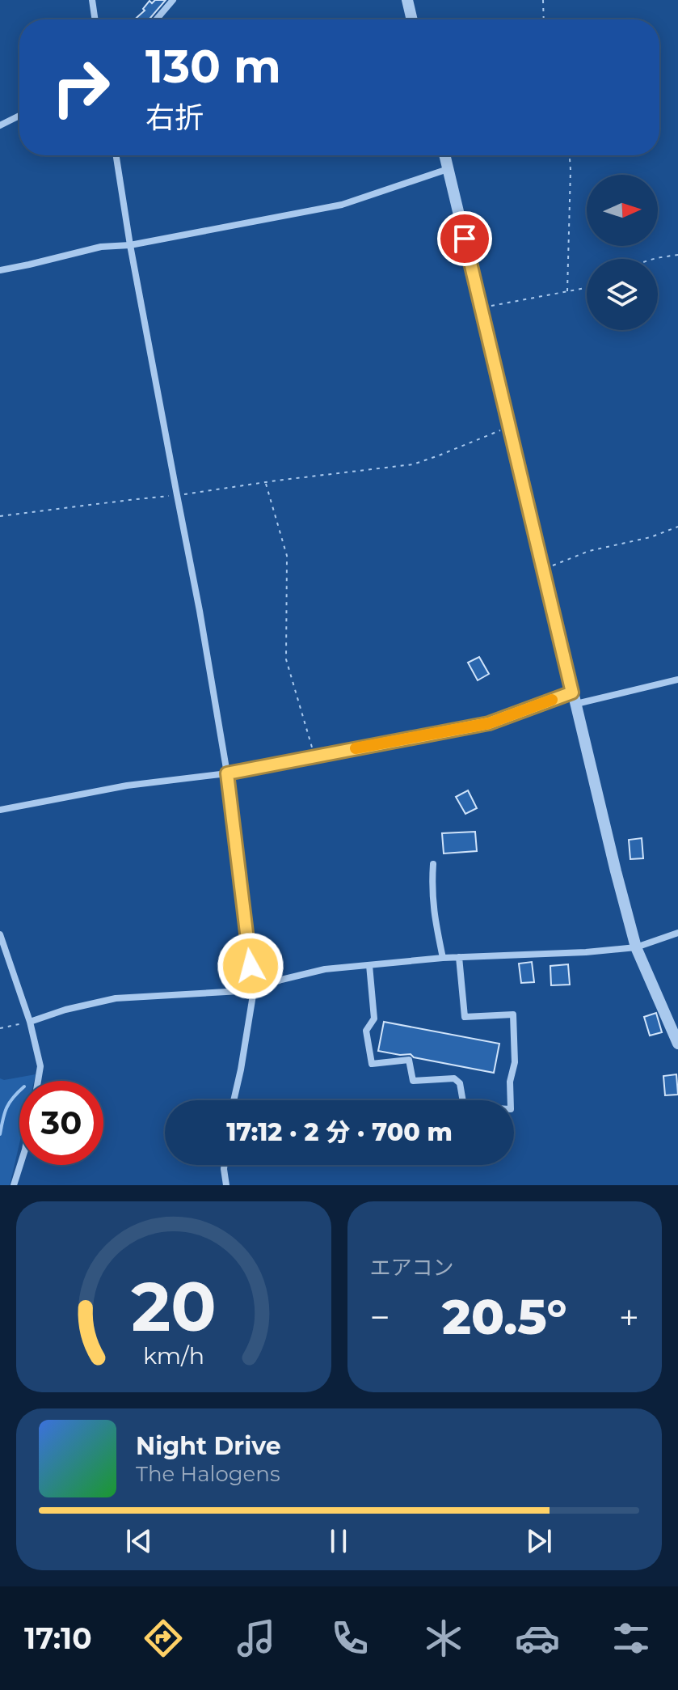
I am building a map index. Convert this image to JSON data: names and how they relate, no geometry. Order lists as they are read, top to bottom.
{
  "north": "right",
  "page": {
    "turn": ["130 m", "右折"],
    "limit": "30",
    "trip": "17:12 · 2 分 · 700 m",
    "tile": "エアコン",
    "heat": ["−", "20.5°", "+"],
    "song": ["Night Drive", "The Halogens"],
    "tabs": "17:10",
    "gauge": ["20", "km/h"]
  }
}
